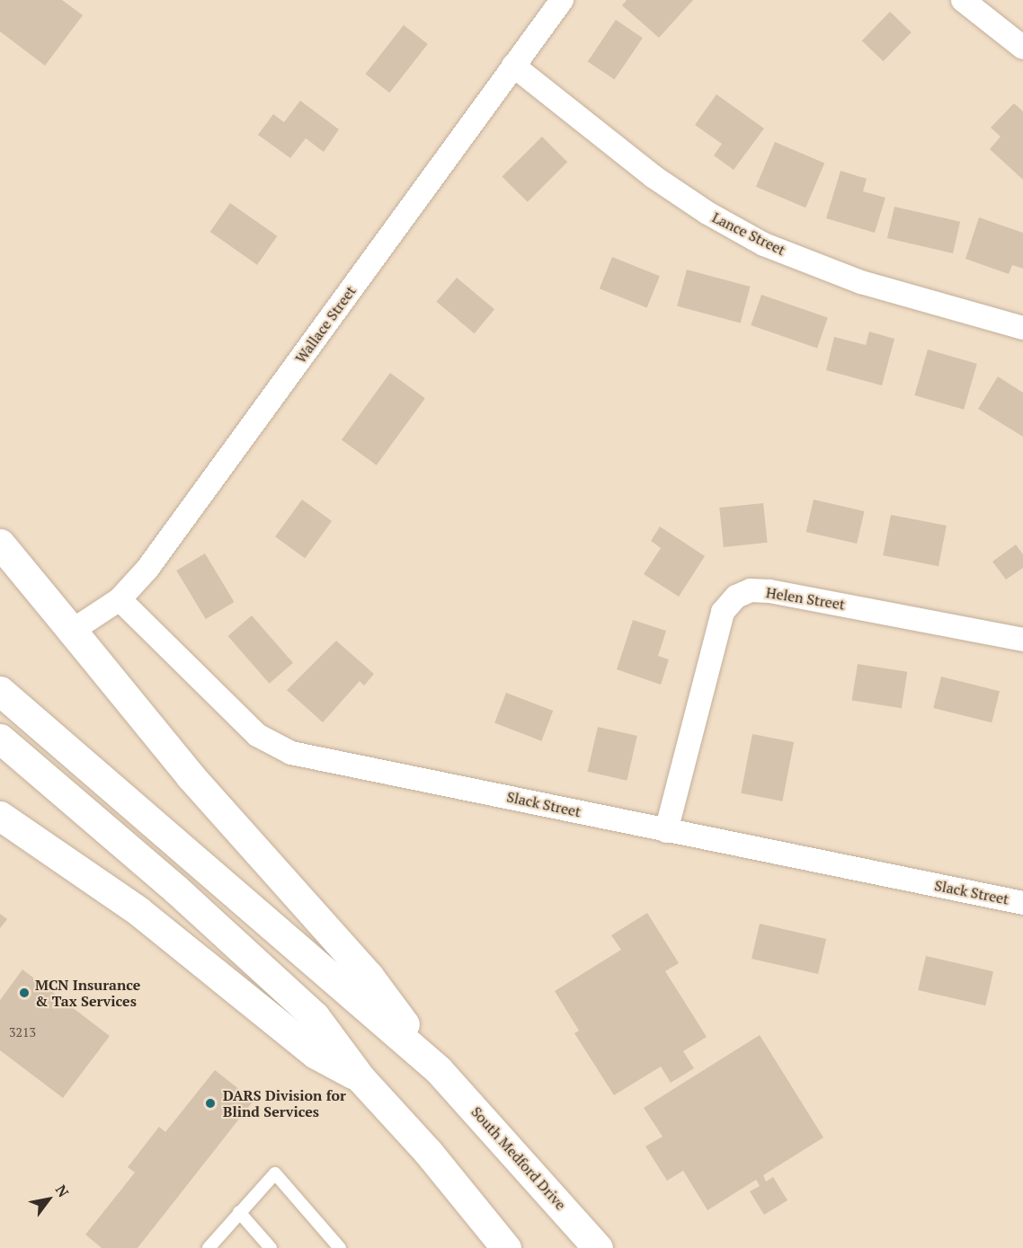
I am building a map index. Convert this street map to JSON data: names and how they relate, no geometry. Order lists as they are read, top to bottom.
{
  "streets": {
    "main road": ["South Medford Drive"],
    "street": [
      "Lance Street",
      "Wallace Street",
      "Helen Street",
      "Slack Street"
    ]
  },
  "crossings": [
    ["Lance Street", "Wallace Street"],
    ["Wallace Street", "Slack Street"],
    ["Helen Street", "Slack Street"]
  ],
  "places": ["MCN Insurance & Tax Services", "DARS Division for Blind Services"],
  "house_numbers": ["3213"],
  "north": "top right"
}
